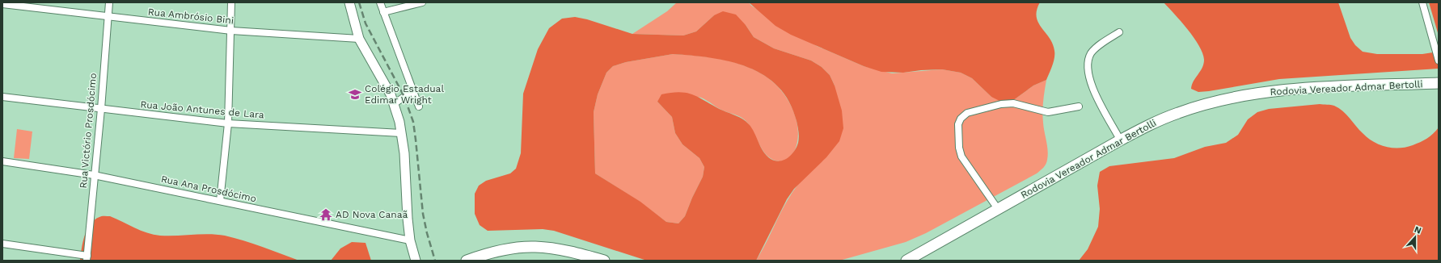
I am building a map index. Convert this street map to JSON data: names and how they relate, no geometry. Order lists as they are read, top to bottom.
{
  "streets": {
    "highway": ["Rodovia Vereador Admar Bertolli"],
    "street": [
      "Rua Ambrósio Bini",
      "Rua João Antunes de Lara",
      "Rua Victório Prosdócimo",
      "Rua Ana Prosdócimo"
    ]
  },
  "crossings": [
    ["Rua Ambrósio Bini", "Rua Victório Prosdócimo"],
    ["Rua João Antunes de Lara", "Rua Victório Prosdócimo"],
    ["Rua Victório Prosdócimo", "Rua Ana Prosdócimo"]
  ],
  "places": {
    "school or university": ["Colégio Estadual Edimar Wright"],
    "temple": ["AD Nova Canaã"]
  },
  "north": "top"
}
